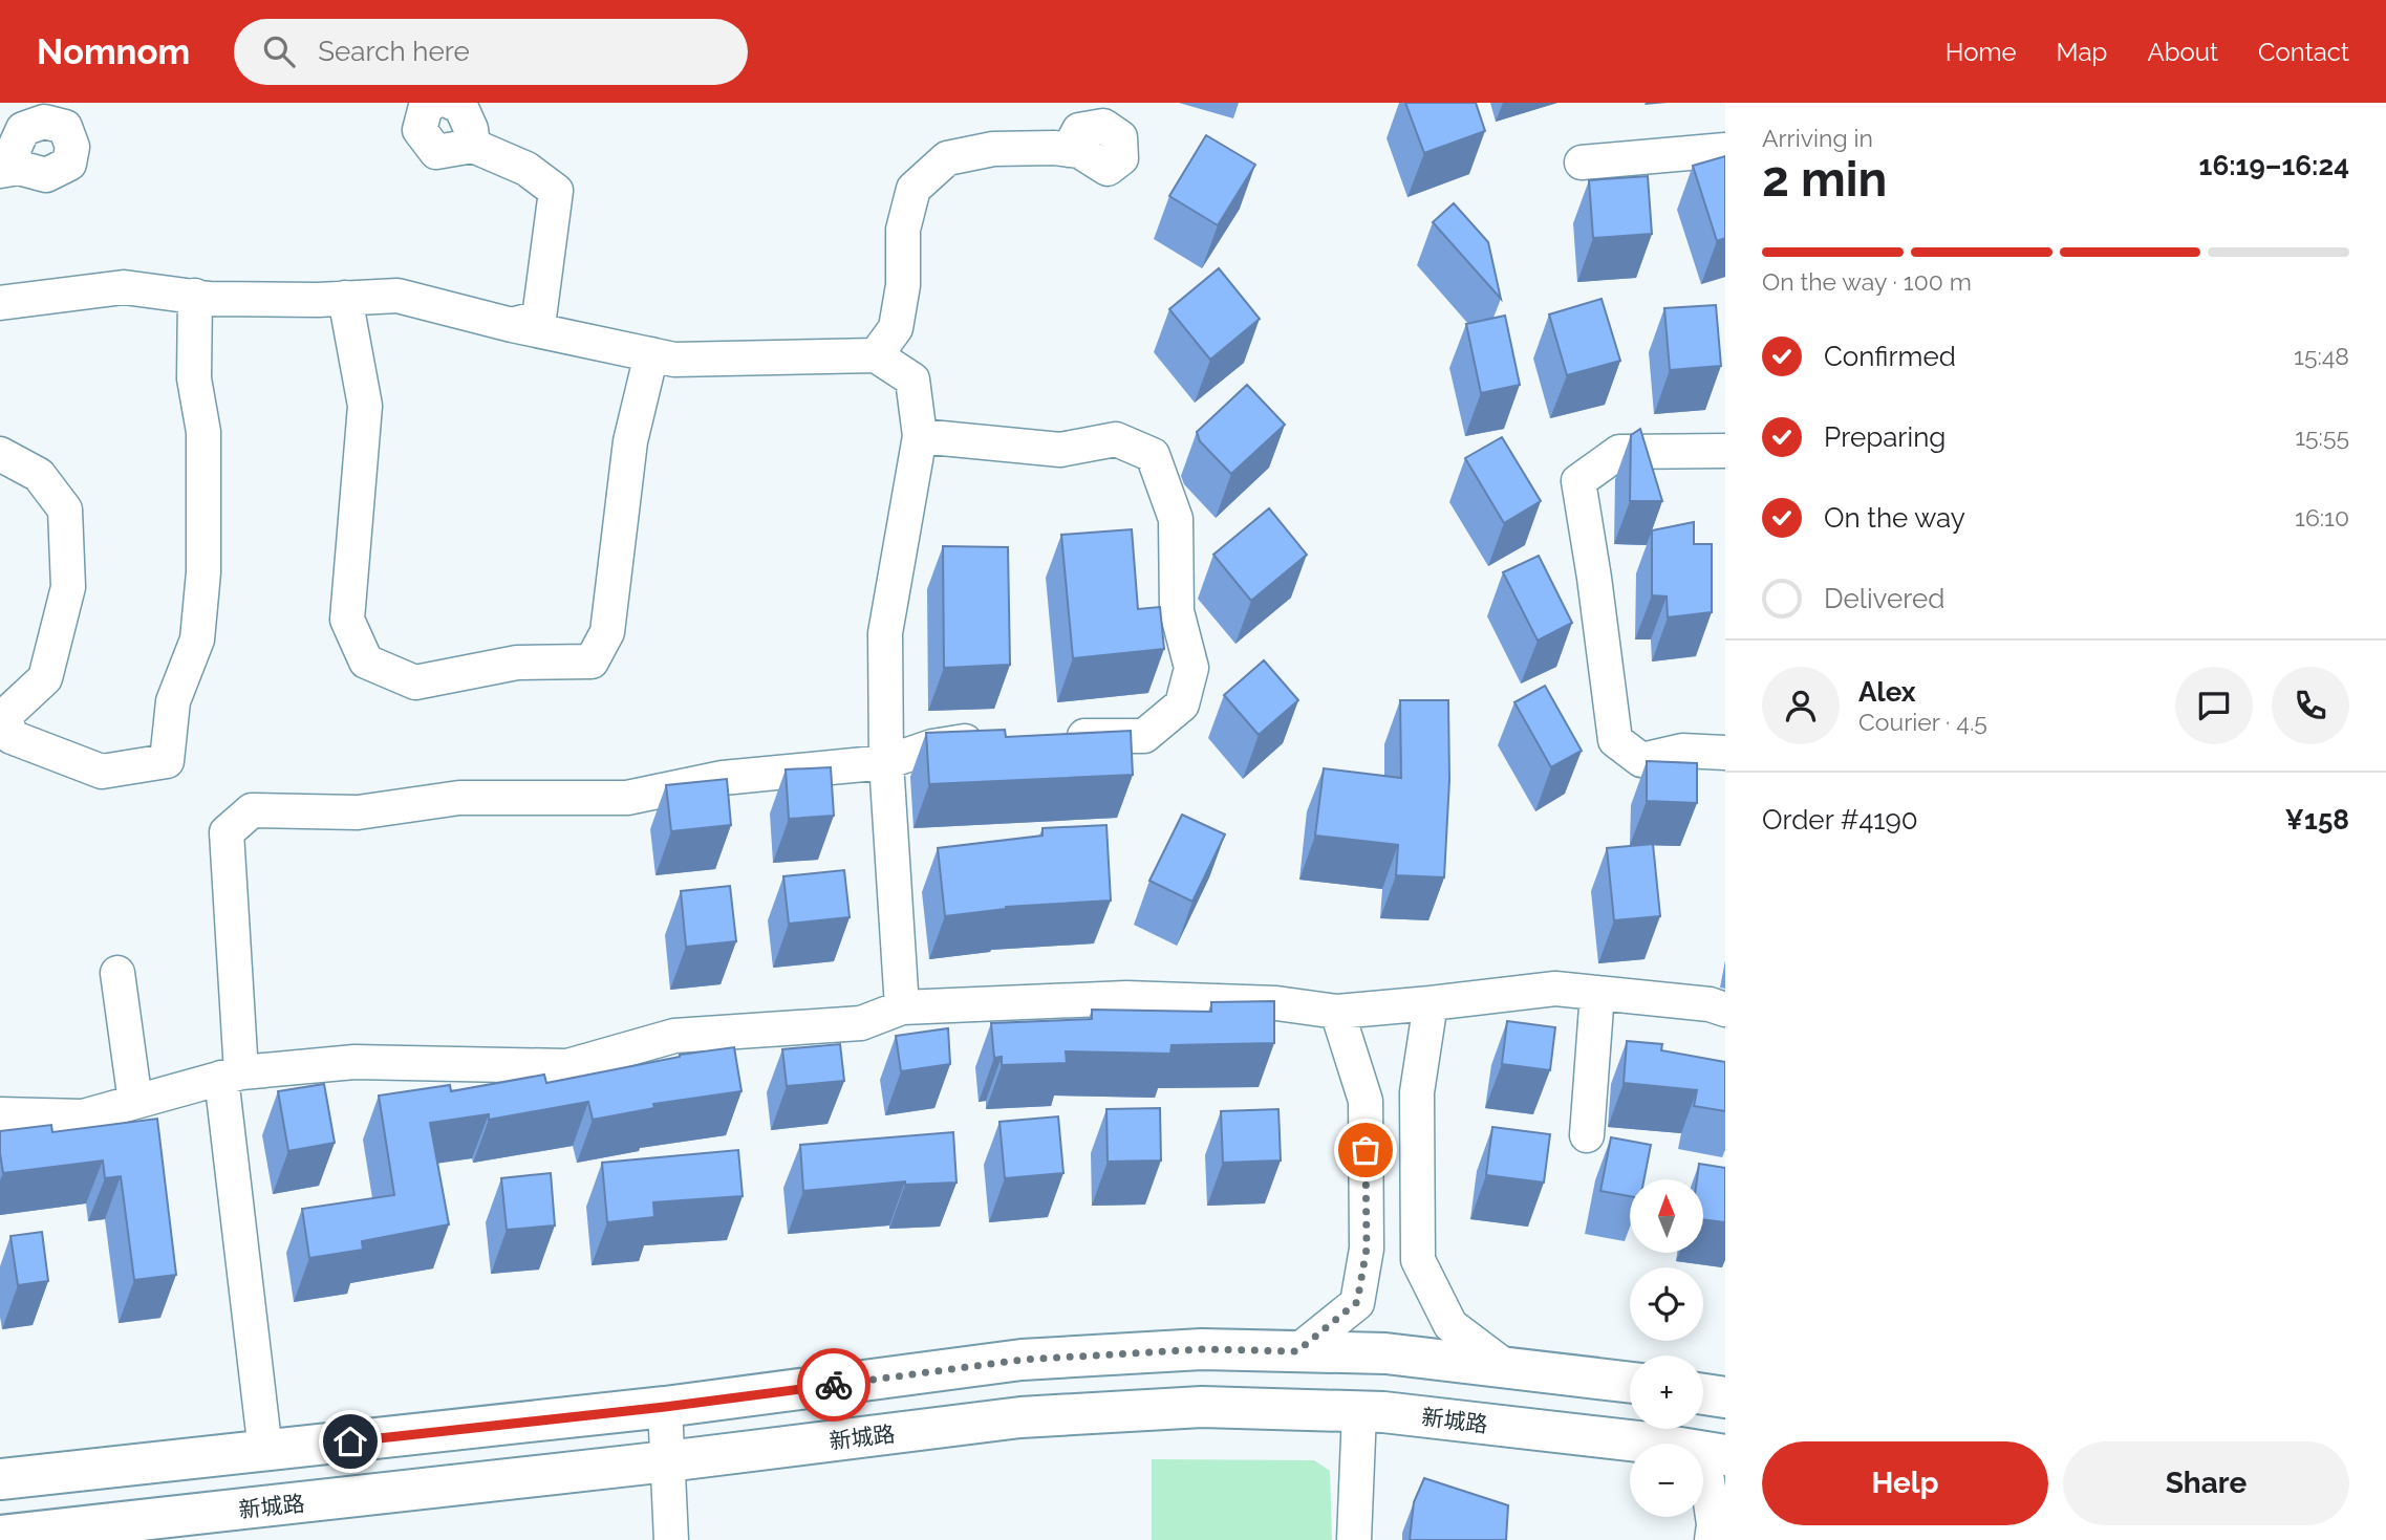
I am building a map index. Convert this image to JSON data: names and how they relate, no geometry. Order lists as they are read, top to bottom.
{
  "streets": {
    "main road": ["新城路"]
  },
  "north": "top",
  "page": {
    "header": "Nomnom",
    "search": "Search here",
    "nav": [
      "Home",
      "Map",
      "About",
      "Contact"
    ],
    "heading": ["2 min", "Arriving in", "16:19–16:24"],
    "panel": [
      "Alex",
      "Courier · 4.5",
      "Order #4190",
      "¥158"
    ],
    "bar": "On the way · 100 m",
    "list": [
      ["Confirmed", "15:48"],
      ["Preparing", "15:55"],
      ["On the way", "16:10"],
      "Delivered"
    ],
    "map_buttons": ["+", "−"],
    "buttons": ["Help", "Share"]
  }
}
